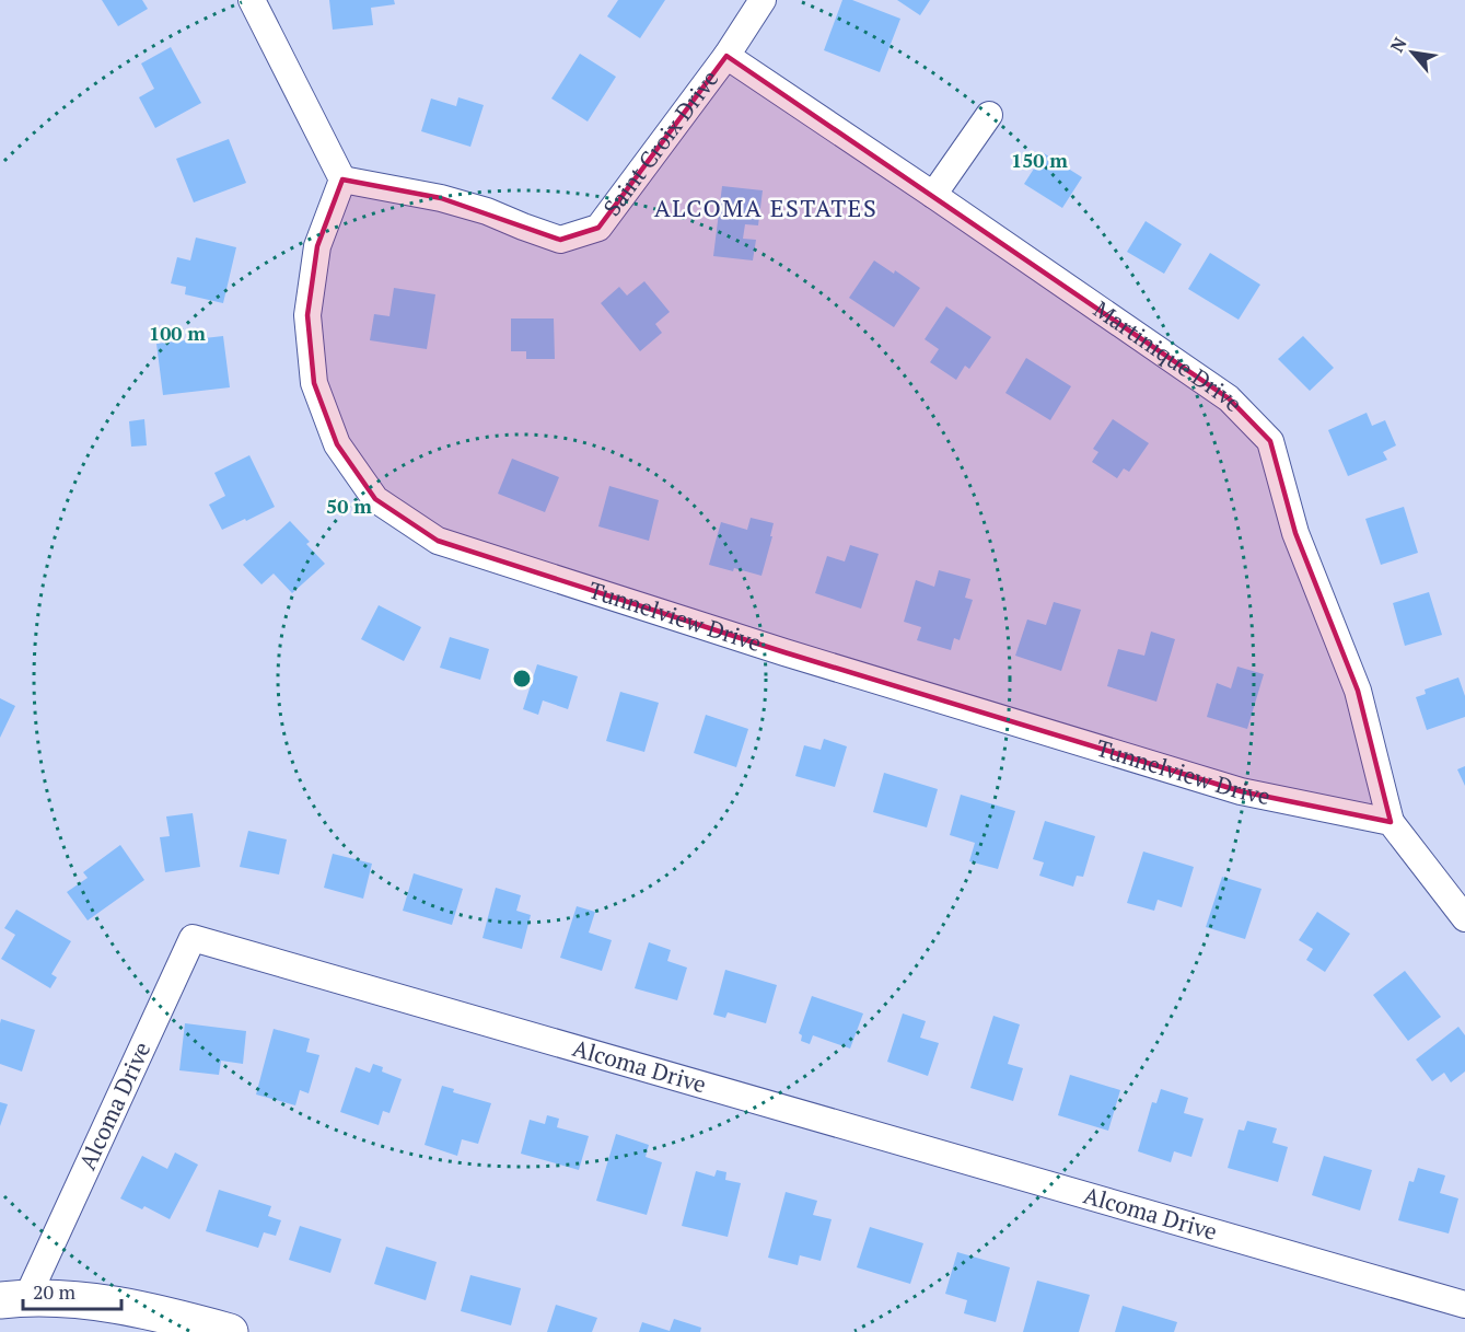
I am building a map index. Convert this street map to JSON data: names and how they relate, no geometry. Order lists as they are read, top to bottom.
{
  "streets": {
    "street": [
      "Saint Croix Drive",
      "Martinique Drive",
      "Tunnelview Drive",
      "Alcoma Drive"
    ]
  },
  "crossings": [
    ["Saint Croix Drive", "Martinique Drive"],
    ["Saint Croix Drive", "Tunnelview Drive"],
    ["Martinique Drive", "Tunnelview Drive"]
  ],
  "districts": ["ALCOMA ESTATES"],
  "scale_bar": "20 m",
  "north": "top left",
  "rings": ["150 m", "100 m", "50 m"]
}
